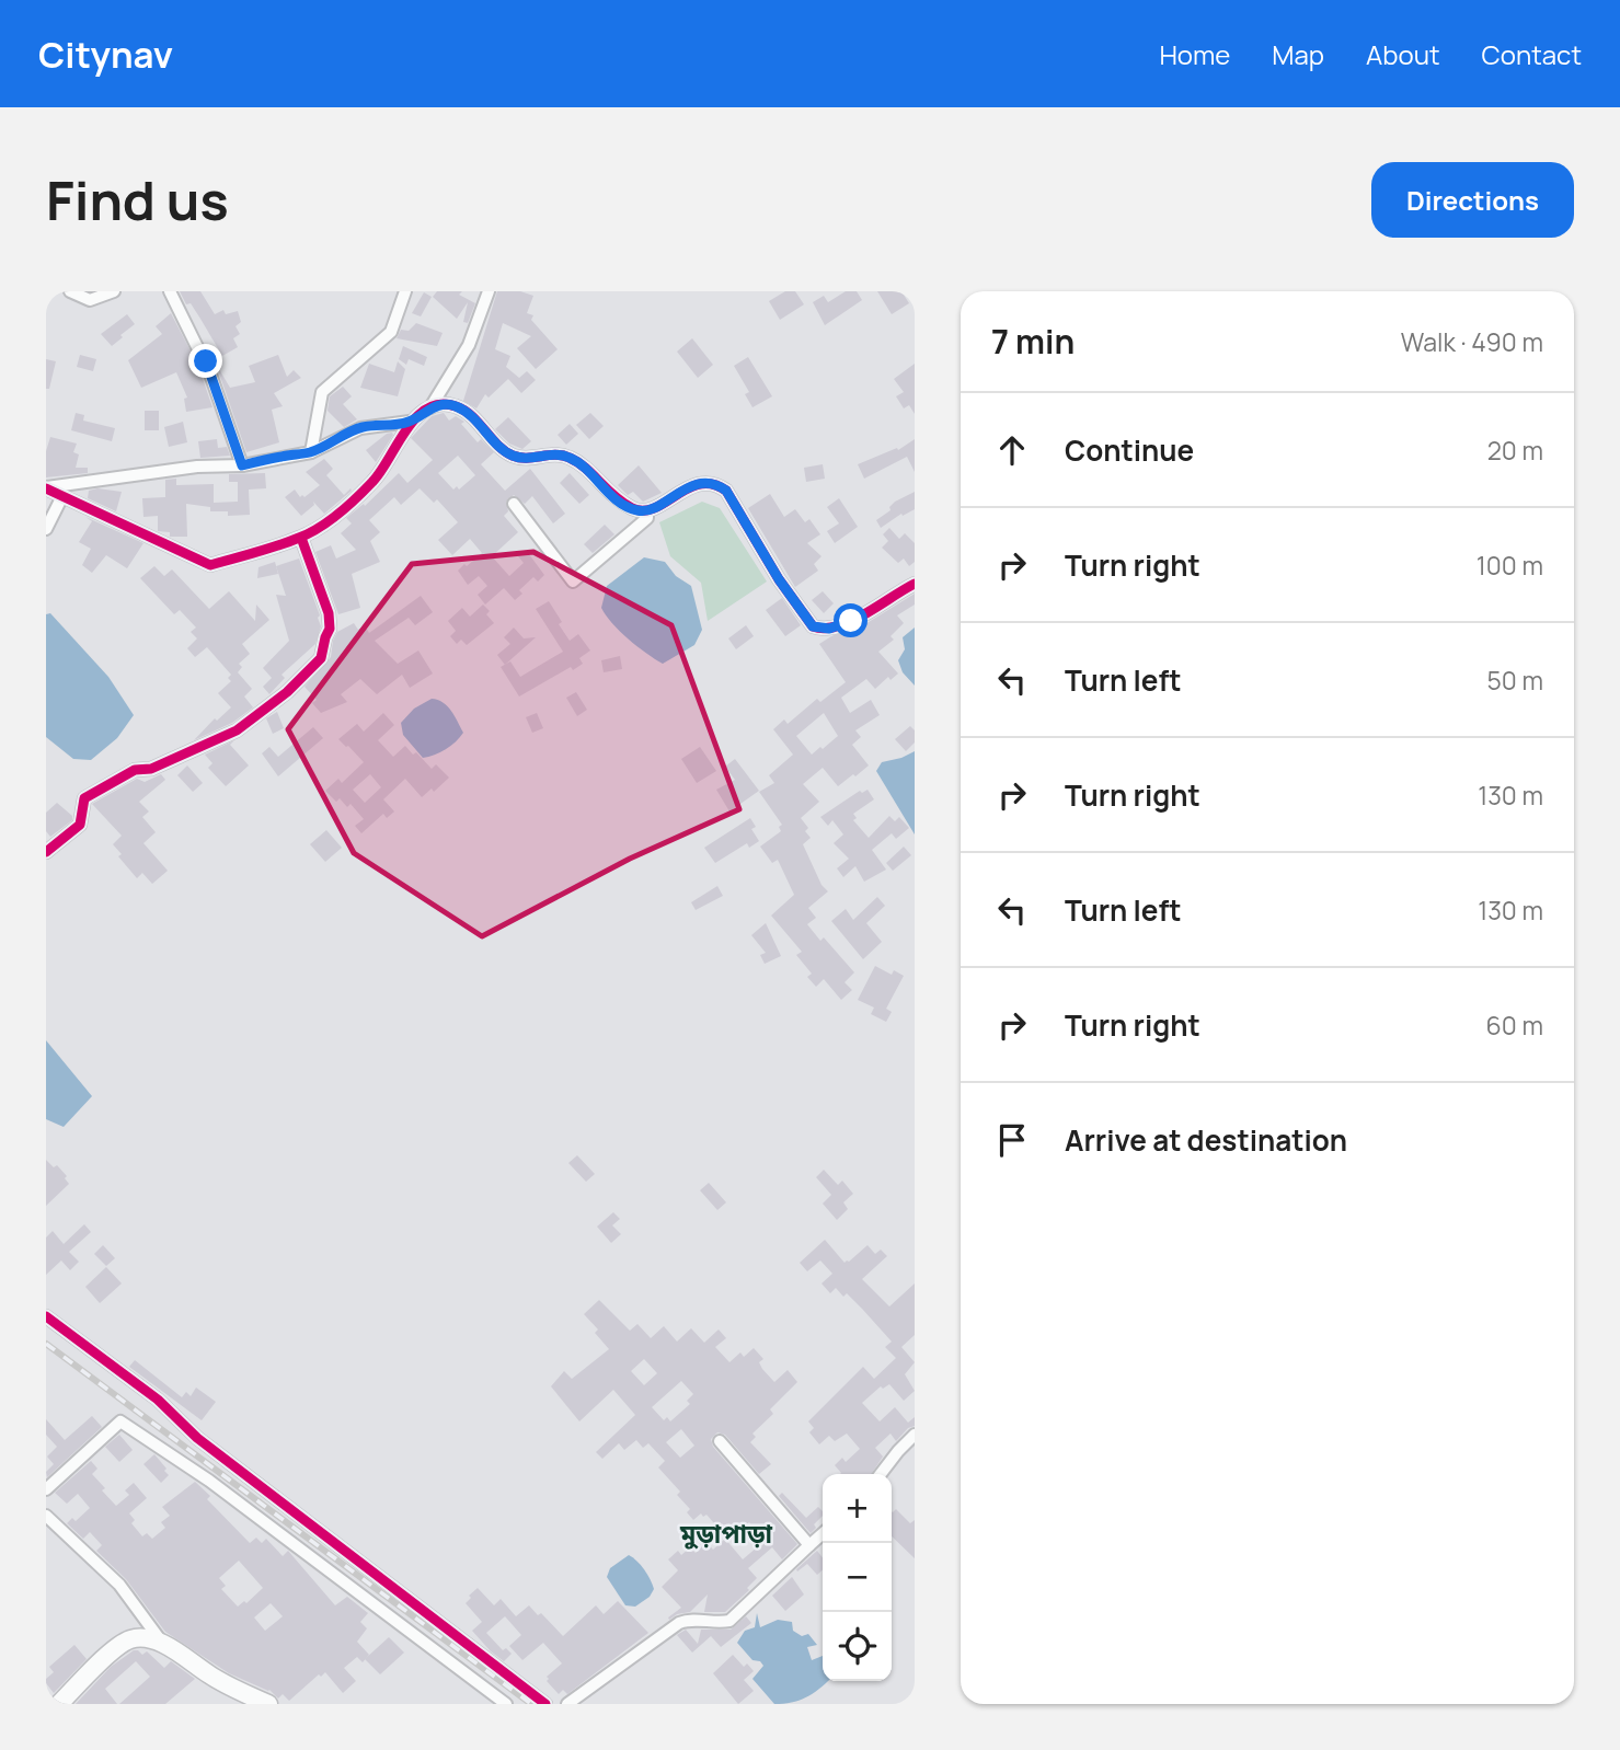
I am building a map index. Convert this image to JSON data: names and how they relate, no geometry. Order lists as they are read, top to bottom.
{
  "districts": ["মুড়াপাড়া"],
  "page": {
    "header": "Citynav",
    "nav": [
      "Home",
      "Map",
      "About",
      "Contact"
    ],
    "buttons": "Directions",
    "title": "Find us",
    "heading": ["7 min", "Walk · 490 m"],
    "list": [
      ["Continue", "20 m"],
      ["Turn right", "100 m"],
      ["Turn left", "50 m"],
      ["Turn right", "130 m"],
      ["Turn left", "130 m"],
      ["Turn right", "60 m"],
      "Arrive at destination"
    ],
    "map_buttons": ["+", "−"]
  }
}
